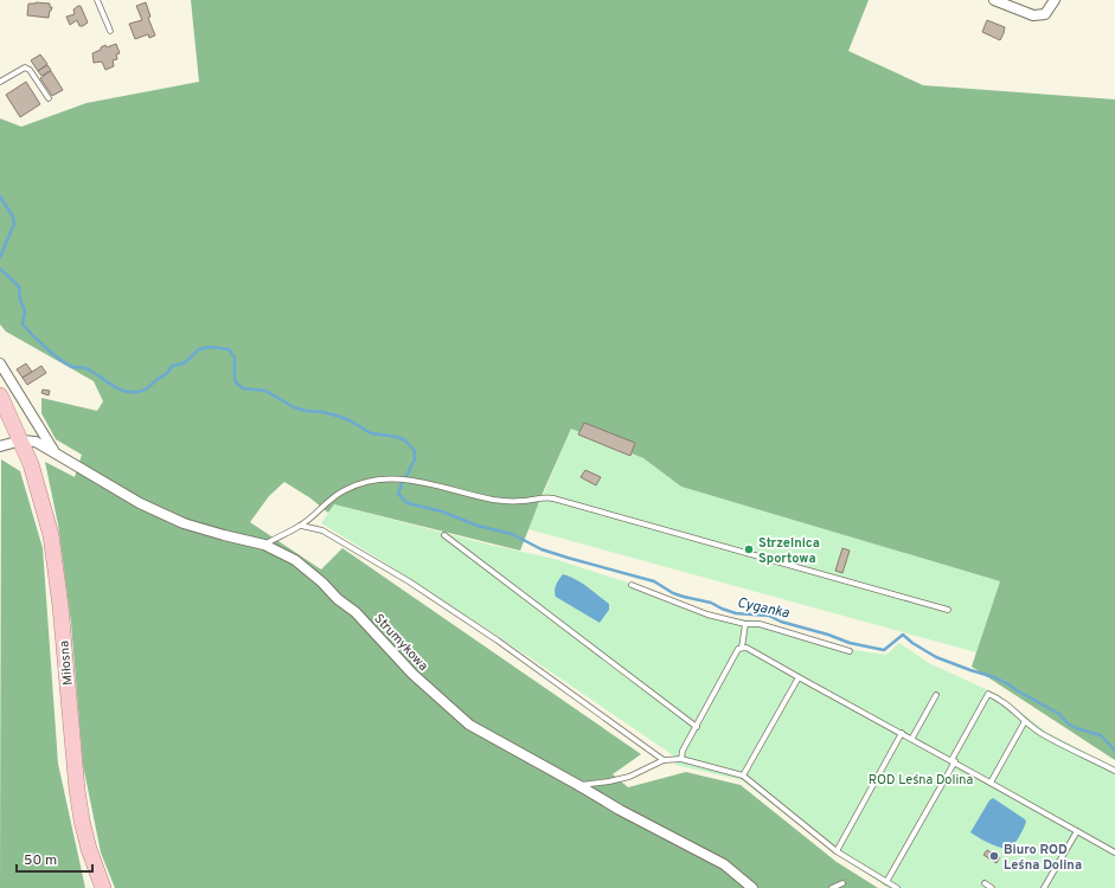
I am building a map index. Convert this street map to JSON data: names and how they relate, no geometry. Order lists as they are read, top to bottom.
{
  "streets": {
    "main road": ["Miłosna"],
    "street": ["Strumykowa"]
  },
  "crossings": [
    ["Strumykowa", "Miłosna"]
  ],
  "water": ["Cyganka"],
  "parks": ["ROD Leśna Dolina"],
  "places": ["Strzelnica Sportowa", "Biuro ROD Leśna Dolina"],
  "scale_bar": "50 m"
}
